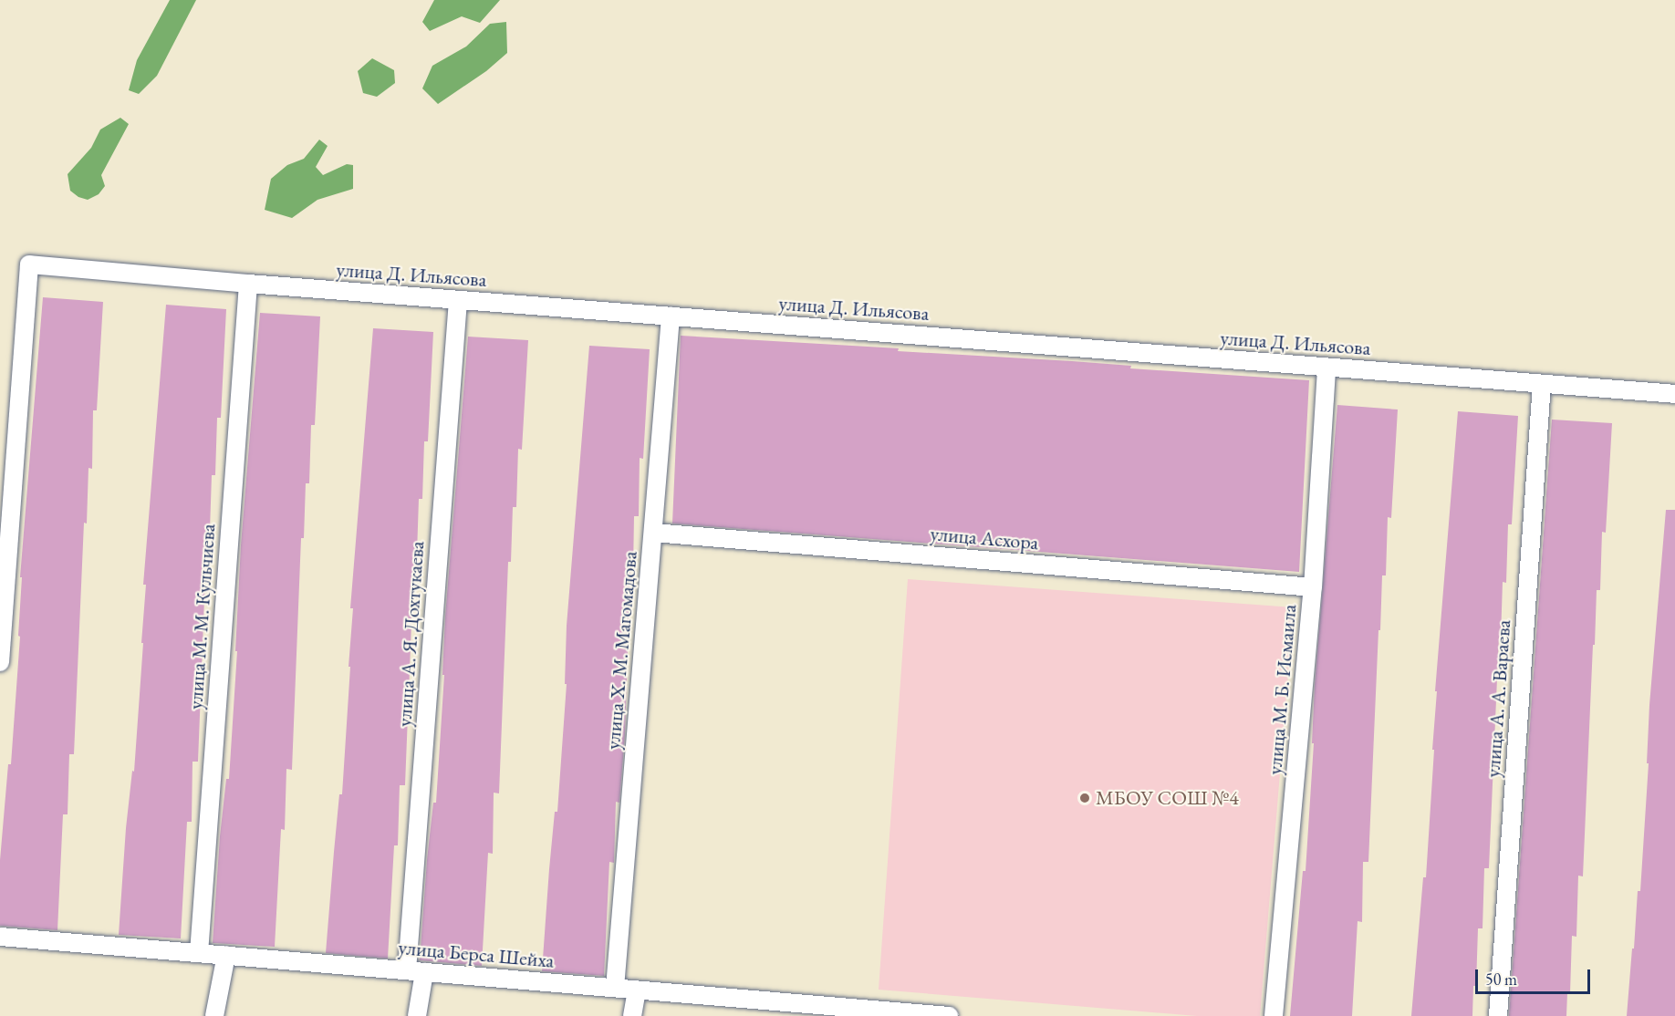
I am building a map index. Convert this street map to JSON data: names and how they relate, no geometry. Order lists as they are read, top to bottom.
{
  "streets": {
    "street": [
      "улица Д. Ильясова",
      "улица Асхора",
      "улица М. М. Кульчиева",
      "улица А. Я. Дохтукаева",
      "улица Х. М. Магомадова",
      "улица М. Б. Исмаила",
      "улица А. А. Вараева",
      "улица Берса Шейха"
    ]
  },
  "crossings": [
    ["улица Д. Ильясова", "улица М. М. Кульчиева"],
    ["улица Д. Ильясова", "улица А. Я. Дохтукаева"],
    ["улица Д. Ильясова", "улица Х. М. Магомадова"],
    ["улица Д. Ильясова", "улица М. Б. Исмаила"],
    ["улица Д. Ильясова", "улица А. А. Вараева"],
    ["улица Асхора", "улица Х. М. Магомадова"],
    ["улица Асхора", "улица М. Б. Исмаила"],
    ["улица М. М. Кульчиева", "улица Берса Шейха"],
    ["улица А. Я. Дохтукаева", "улица Берса Шейха"],
    ["улица Х. М. Магомадова", "улица Берса Шейха"]
  ],
  "places": ["МБОУ СОШ №4"],
  "scale_bar": "50 m"
}
